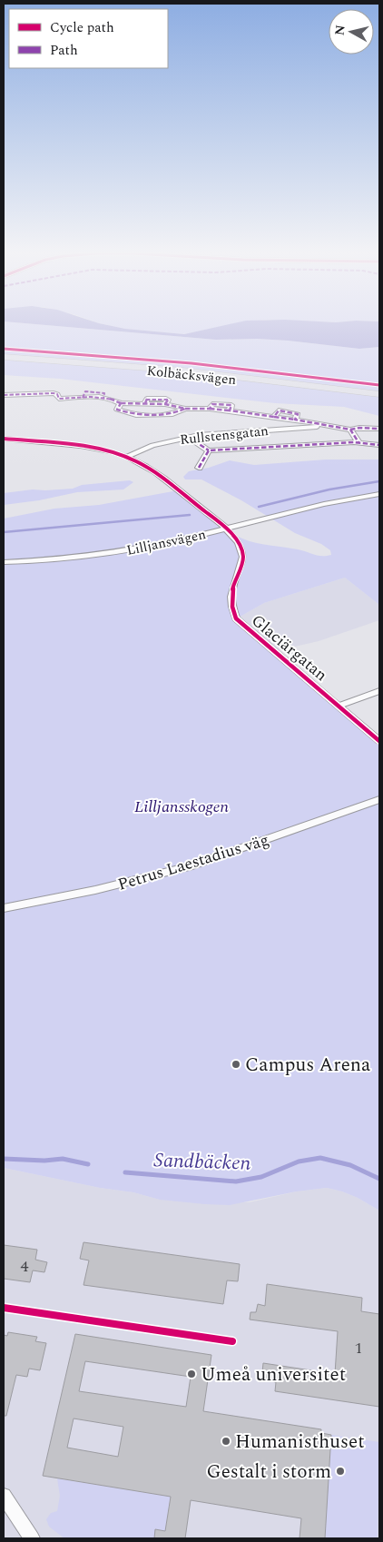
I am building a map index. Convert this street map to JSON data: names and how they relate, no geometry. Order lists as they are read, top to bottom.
{
  "streets": {
    "highway": ["Kolbäcksvägen"],
    "street": [
      "Rullstensgatan",
      "Lilljansvägen",
      "Glaciärgatan",
      "Petrus Laestadius väg"
    ]
  },
  "crossings": [
    ["Lilljansvägen", "Glaciärgatan"]
  ],
  "water": ["Sandbäcken"],
  "parks": ["Lilljansskogen"],
  "places": [
    "Campus Arena",
    "Umeå universitet",
    "Humanisthuset",
    "Gestalt i storm"
  ],
  "house_numbers": ["4", "1"],
  "legend": ["Cycle path", "Path"],
  "north": "left"
}
